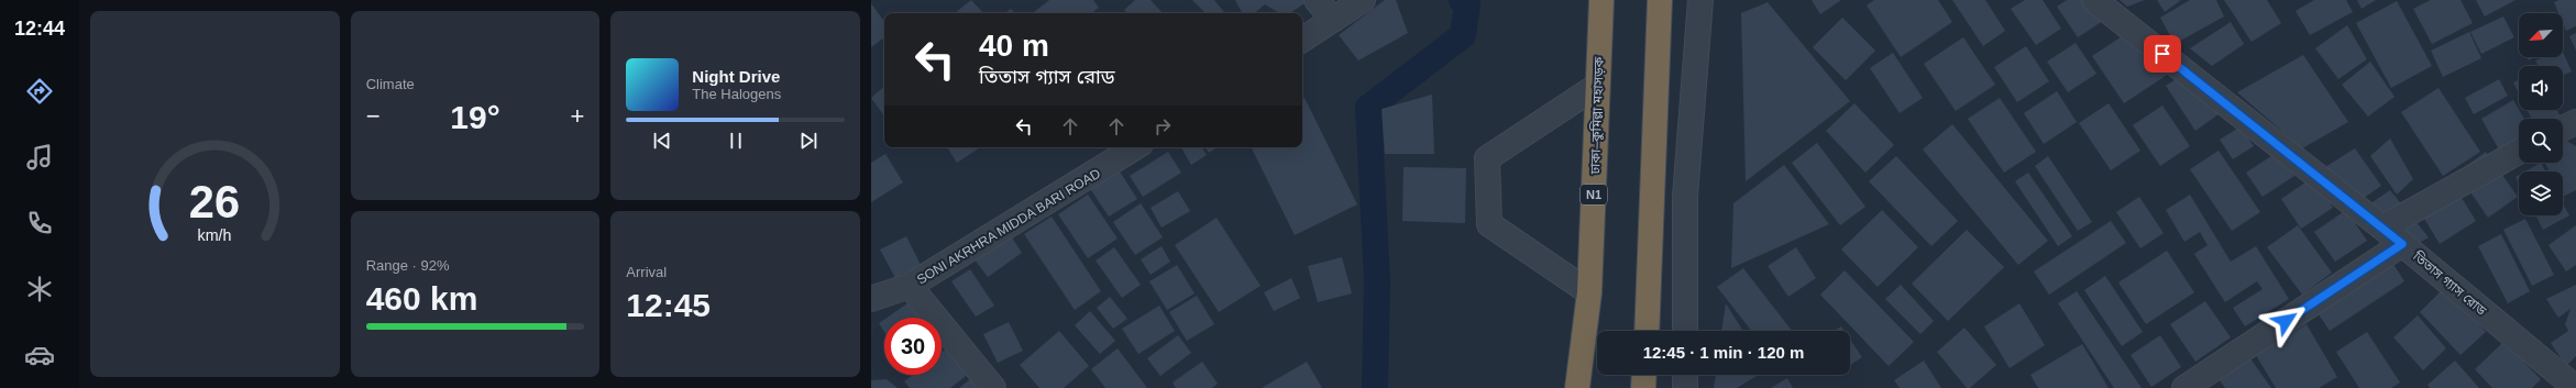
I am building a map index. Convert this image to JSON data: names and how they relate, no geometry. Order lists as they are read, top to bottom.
{
  "streets": {
    "highway": ["ঢাকা–কুমিল্লা মহাসড়ক", "N1"],
    "street": ["SONI AKRHRA MIDDA BARI ROAD", "তিতাস গ্যাস রোড"]
  },
  "north": "bottom left",
  "page": {
    "tabs": "12:44",
    "tile": [
      "Climate",
      ["Range · 92%", "460 km"],
      ["Arrival", "12:45"]
    ],
    "turn": ["40 m", "তিতাস গ্যাস রোড"],
    "song": ["Night Drive", "The Halogens"],
    "heat": ["−", "19°", "+"],
    "limit": "30",
    "trip": "12:45 · 1 min · 120 m",
    "gauge": ["26", "km/h"]
  }
}
